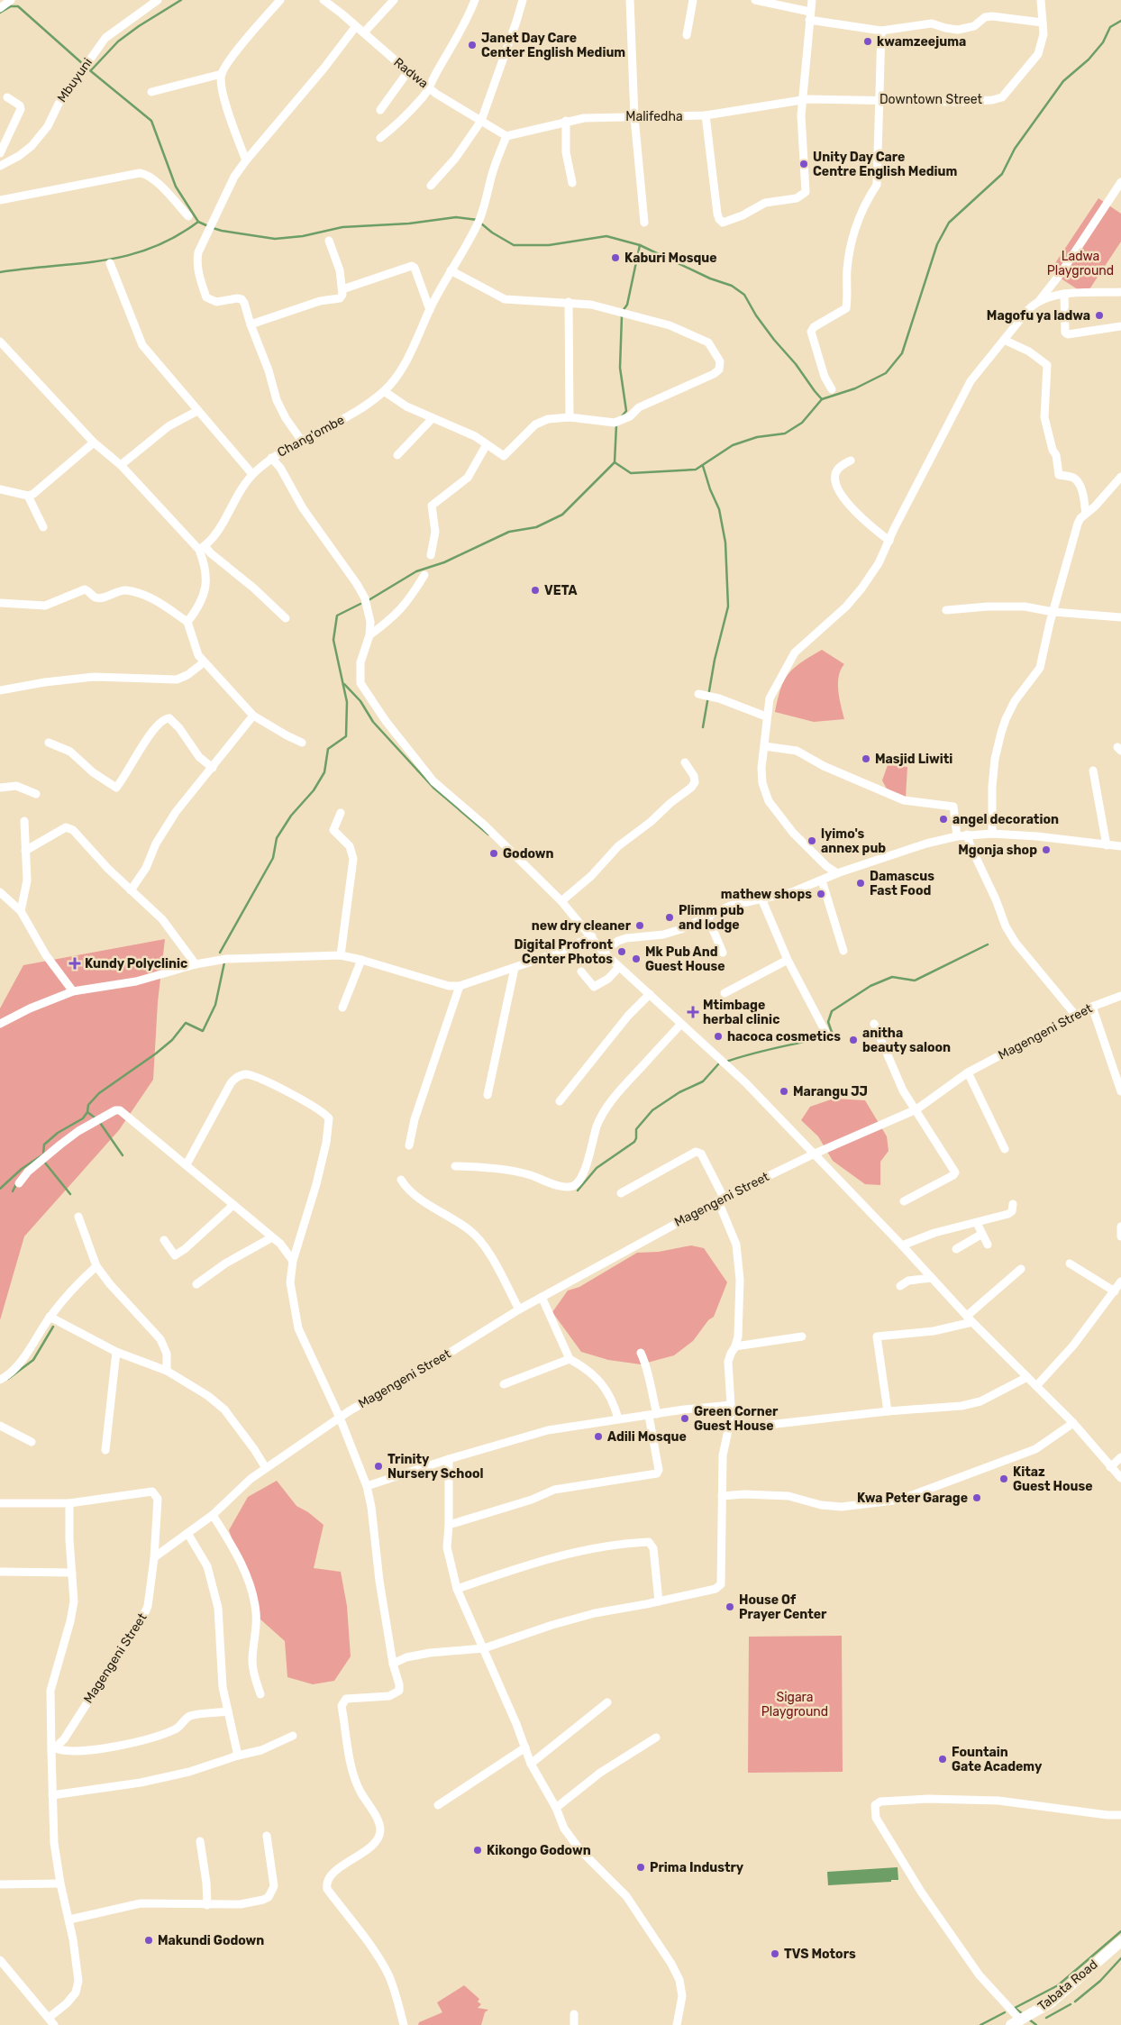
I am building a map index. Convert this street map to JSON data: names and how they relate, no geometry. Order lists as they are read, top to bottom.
{
  "streets": {
    "main road": ["Tabata Road"],
    "street": [
      "Radwa",
      "Mbuyuni",
      "Downtown Street",
      "Malifedha",
      "Chang'ombe",
      "Magengeni Street"
    ]
  },
  "crossings": [
    ["Radwa", "Malifedha"],
    ["Radwa", "Chang'ombe"],
    ["Downtown Street", "Malifedha"],
    ["Malifedha", "Chang'ombe"]
  ],
  "parks": ["Ladwa Playground", "Sigara Playground"],
  "places": {
    "other": [
      "kwamzeejuma",
      "Janet Day Care Center English Medium",
      "Unity Day Care Centre English Medium",
      "Kaburi Mosque",
      "Magofu ya ladwa",
      "VETA",
      "Masjid Liwiti",
      "angel decoration",
      "lyimo's annex pub",
      "Mgonja shop",
      "Godown",
      "Damascus Fast Food",
      "mathew shops",
      "Plimm pub and lodge",
      "new dry cleaner",
      "Digital Profront Center Photos",
      "Mk Pub And Guest House",
      "hacoca cosmetics",
      "anitha beauty saloon",
      "Marangu JJ",
      "Green Corner Guest House",
      "Adili Mosque",
      "Trinity Nursery School",
      "Kitaz Guest House",
      "Kwa Peter Garage",
      "House Of Prayer Center",
      "Fountain Gate Academy",
      "Kikongo Godown",
      "Prima Industry",
      "Makundi Godown",
      "TVS Motors"
    ],
    "health": ["Kundy Polyclinic", "Mtimbage herbal clinic"]
  }
}
